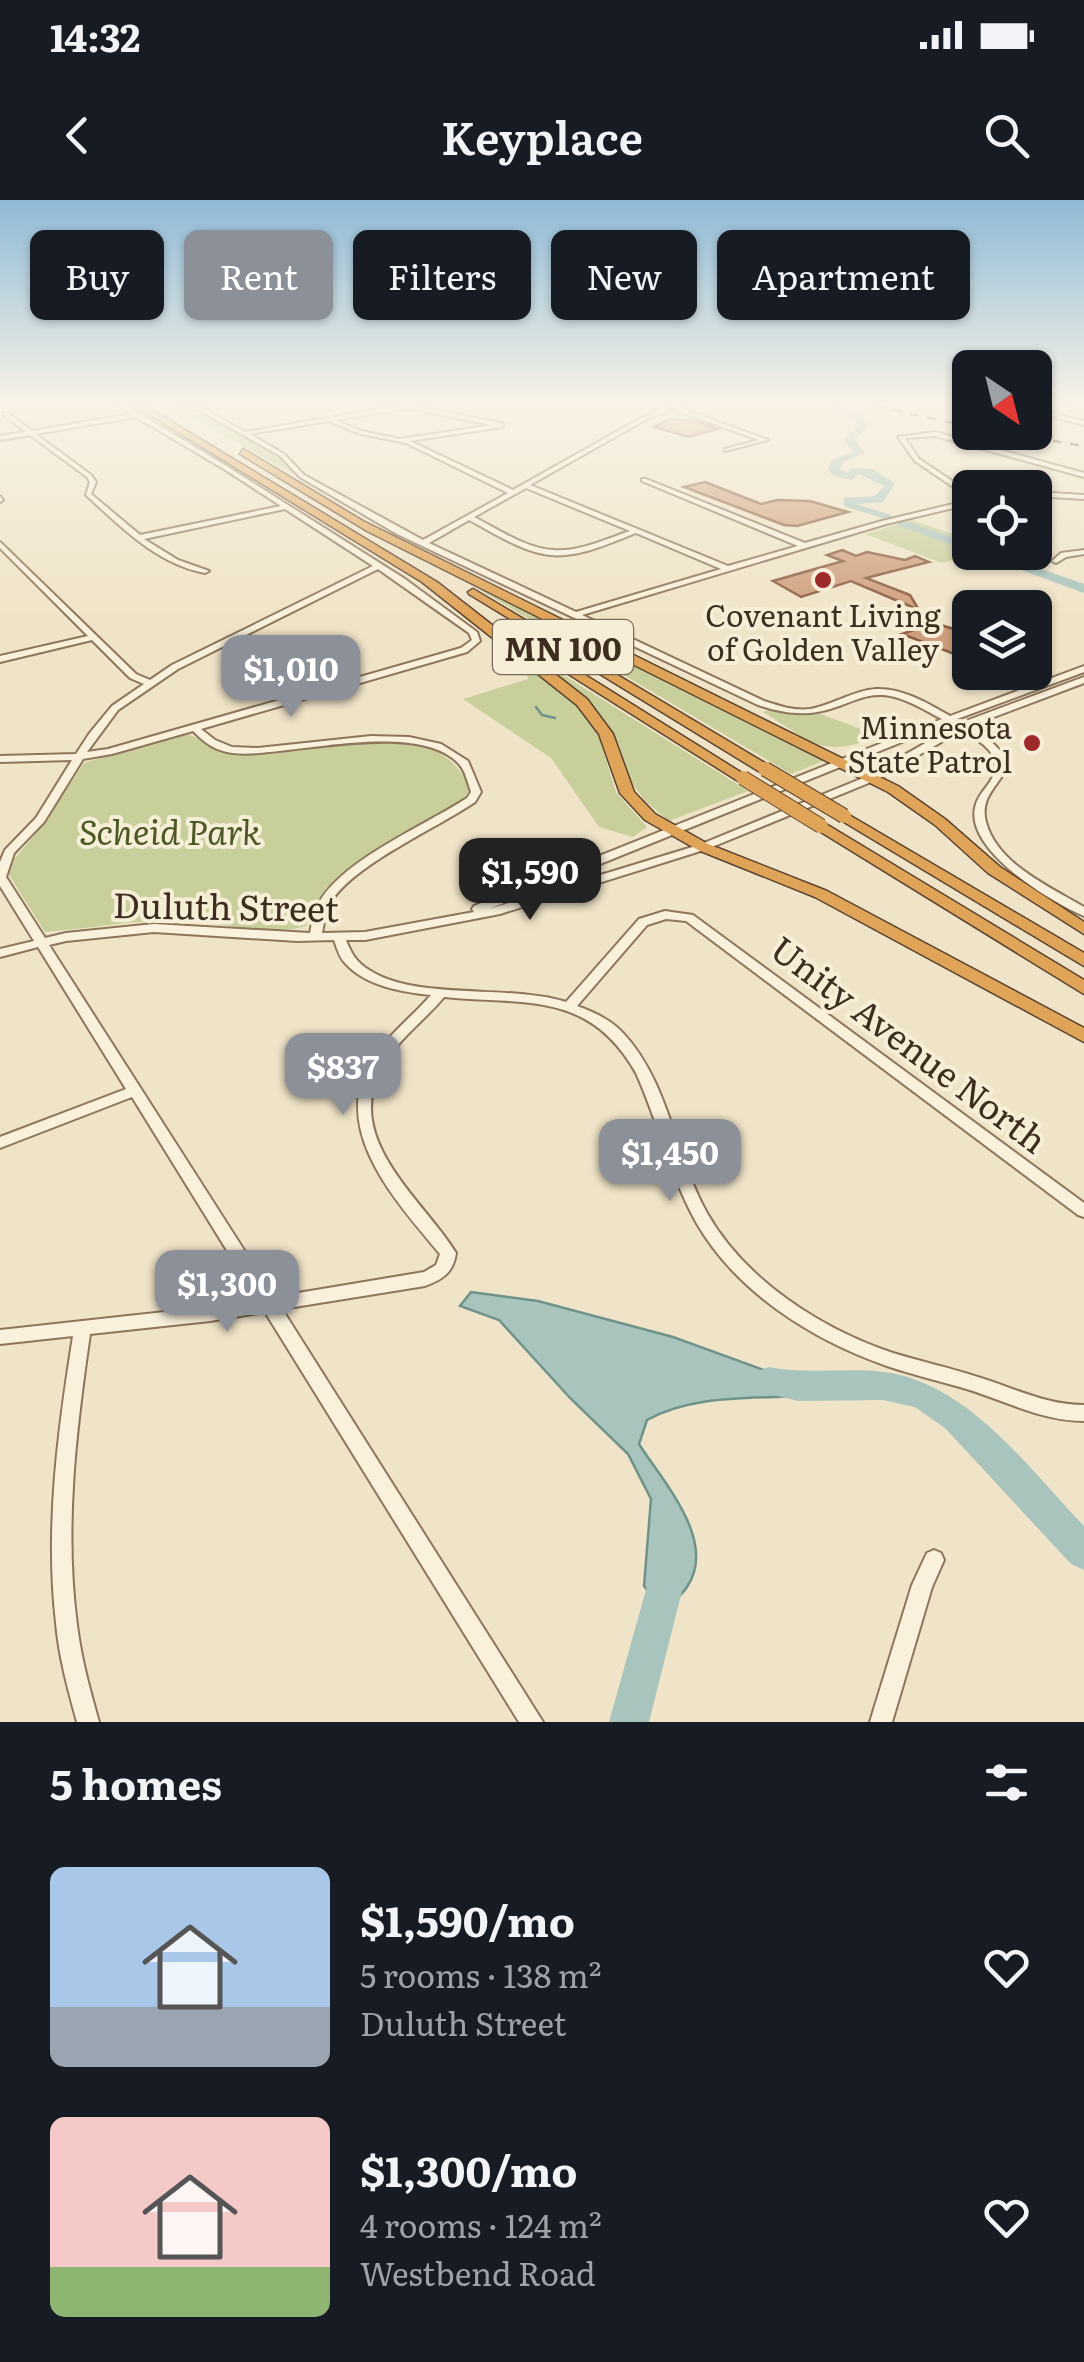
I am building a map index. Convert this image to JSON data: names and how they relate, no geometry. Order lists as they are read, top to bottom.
{
  "streets": {
    "highway": ["MN 100"],
    "street": ["Duluth Street", "Unity Avenue North"]
  },
  "parks": ["Scheid Park"],
  "places": ["Covenant Living of Golden Valley", "Minnesota State Patrol"],
  "north": "bottom right",
  "page": {
    "status": "14:32",
    "header": "Keyplace",
    "chip": [
      "Buy",
      "Rent",
      "Filters",
      "New",
      "Apartment"
    ],
    "price": [
      "$1,010",
      "$1,590",
      "$837",
      "$1,450",
      "$1,300"
    ],
    "heading": "5 homes",
    "list": [
      {
        "name": "$1,590/mo",
        "note": "5 rooms · 138 m² · Duluth Street"
      },
      {
        "name": "$1,300/mo",
        "note": "4 rooms · 124 m² · Westbend Road"
      }
    ]
  }
}
